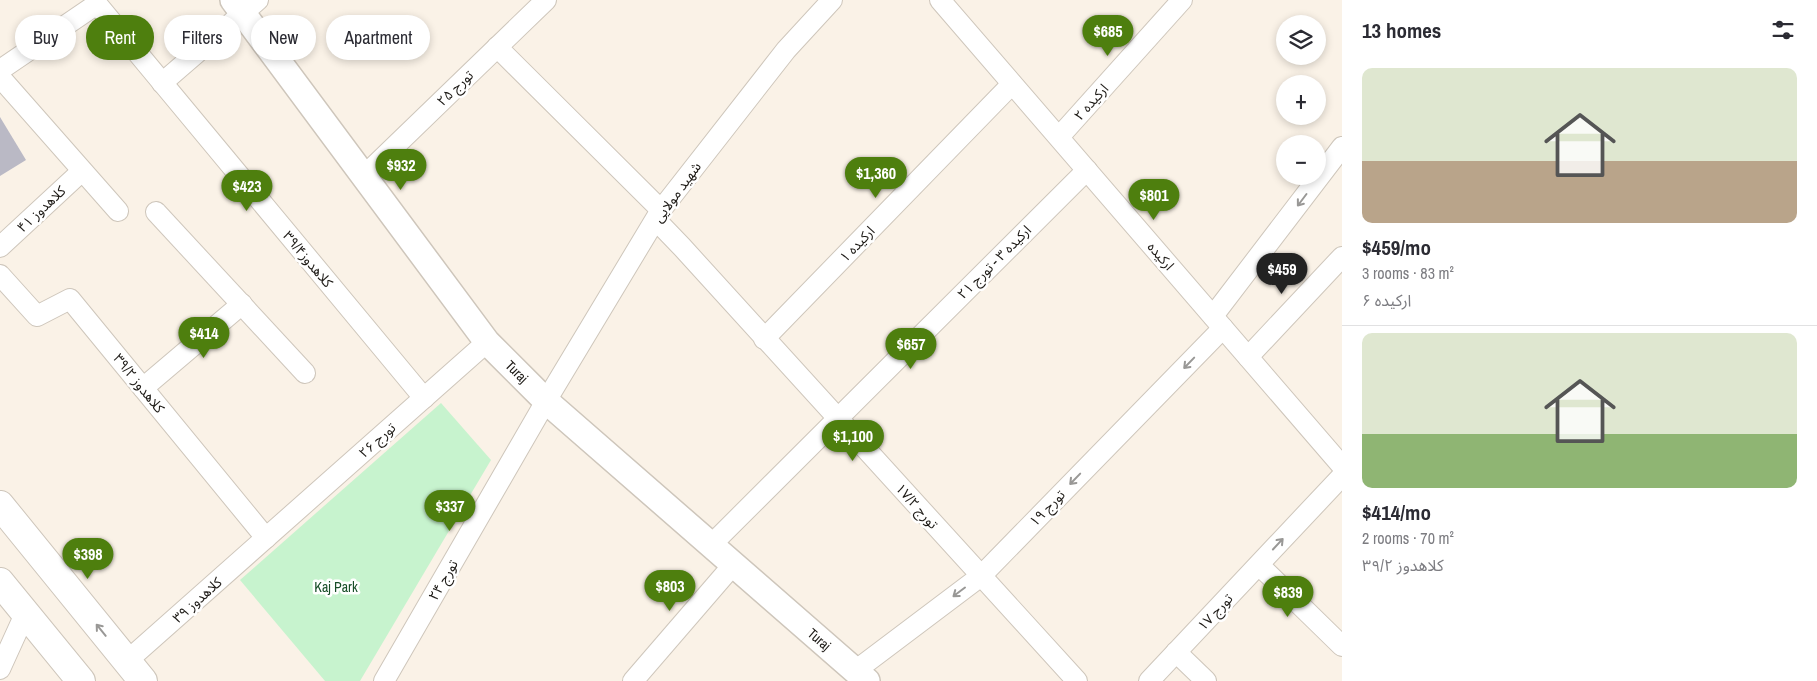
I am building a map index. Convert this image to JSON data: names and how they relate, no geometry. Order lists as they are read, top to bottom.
{
  "streets": {
    "street": [
      "تورج ۲۵",
      "ارکیده ۲",
      "شهید مولایی",
      "کلاهدوز ۴۱",
      "ارکیده ۱",
      "ارکیده",
      "کلاهدوز۳۹/۴",
      "ارکیده ۳ - تورج ۲۱",
      "Turaj",
      "کلاهدوز ۳۹/۲",
      "تورج ۲۶",
      "تورج ۱۷/۲",
      "تورج ۱۹",
      "تورج ۲۴",
      "کلاهدوز ۳۹",
      "تورج ۱۷"
    ]
  },
  "crossings": [
    ["تورج ۲۵", "Turaj"],
    ["تورج ۲۵", "تورج ۱۷/۲"],
    ["ارکیده ۲", "ارکیده"],
    ["شهید مولایی", "Turaj"],
    ["شهید مولایی", "تورج ۱۷/۲"],
    ["شهید مولایی", "تورج ۲۴"],
    ["ارکیده ۱", "ارکیده"],
    ["ارکیده ۱", "تورج ۱۷/۲"],
    ["ارکیده", "ارکیده ۳ - تورج ۲۱"],
    ["ارکیده", "تورج ۱۹"],
    ["کلاهدوز۳۹/۴", "تورج ۲۶"],
    ["ارکیده ۳ - تورج ۲۱", "Turaj"],
    ["ارکیده ۳ - تورج ۲۱", "تورج ۱۷/۲"],
    ["Turaj", "تورج ۲۶"],
    ["Turaj", "تورج ۱۹"],
    ["Turaj", "تورج ۲۴"],
    ["کلاهدوز ۳۹/۲", "تورج ۲۶"],
    ["کلاهدوز ۳۹/۲", "کلاهدوز ۳۹"],
    ["تورج ۲۶", "کلاهدوز ۳۹"],
    ["تورج ۱۷/۲", "تورج ۱۹"]
  ],
  "one_way": ["تورج ۱۹", "تورج ۱۷"],
  "parks": ["Kaj Park"],
  "page": {
    "heading": "13 homes",
    "map_buttons": ["+", "−"],
    "price": [
      "$685",
      "$932",
      "$1,360",
      "$423",
      "$801",
      "$459",
      "$414",
      "$657",
      "$1,100",
      "$337",
      "$398",
      "$803",
      "$839"
    ],
    "chip": [
      "Buy",
      "Rent",
      "Filters",
      "New",
      "Apartment"
    ],
    "list": [
      {
        "name": "$459/mo",
        "note": "3 rooms · 83 m² · ارکیده ۶"
      },
      {
        "name": "$414/mo",
        "note": "2 rooms · 70 m² · کلاهدوز ۳۹/۲"
      }
    ]
  }
}
